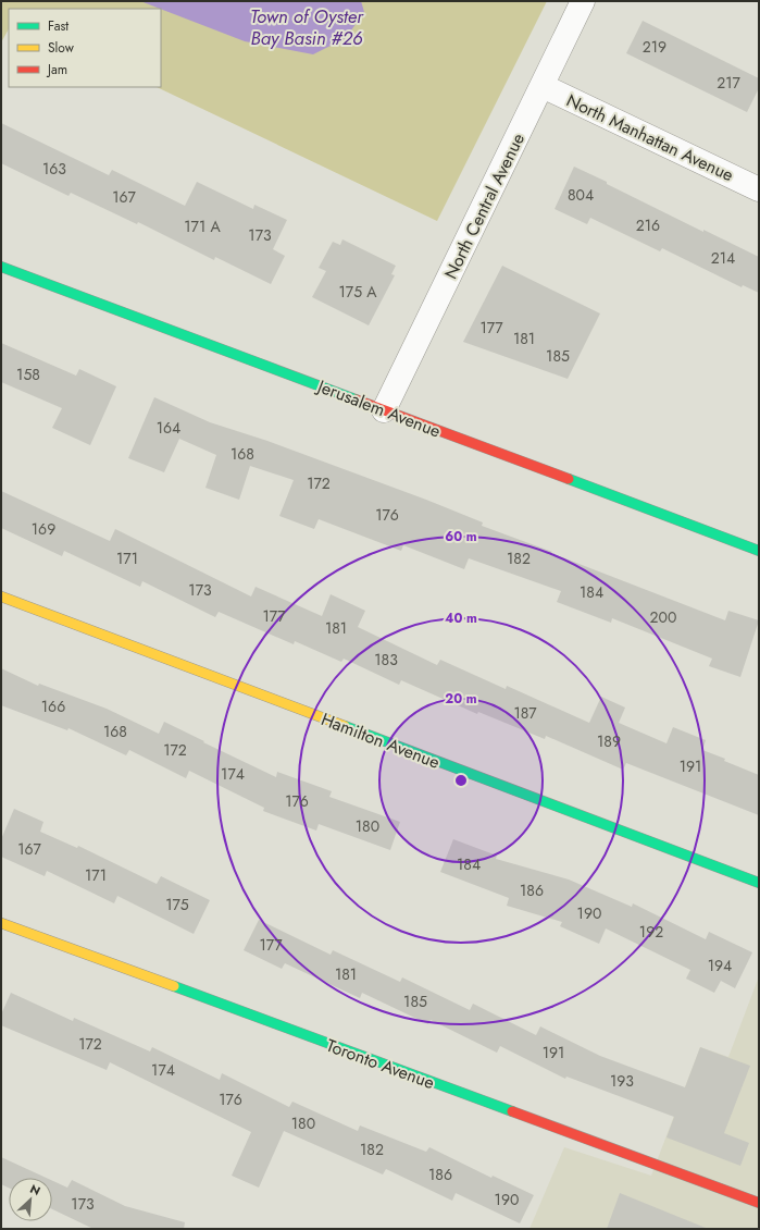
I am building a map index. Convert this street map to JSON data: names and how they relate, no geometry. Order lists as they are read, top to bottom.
{
  "streets": {
    "street": [
      "North Manhattan Avenue",
      "North Central Avenue",
      "Jerusalem Avenue",
      "Hamilton Avenue",
      "Toronto Avenue"
    ]
  },
  "crossings": [
    ["North Manhattan Avenue", "North Central Avenue"],
    ["North Central Avenue", "Jerusalem Avenue"]
  ],
  "water": ["Town of Oyster Bay Basin #26"],
  "house_numbers": [
    "219",
    "217",
    "163",
    "804",
    "167",
    "216",
    "171 A",
    "173",
    "214",
    "175 A",
    "177",
    "181",
    "185",
    "158",
    "164",
    "168",
    "172",
    "176",
    "169",
    "171",
    "182",
    "173",
    "184",
    "177",
    "200",
    "181",
    "183",
    "166",
    "187",
    "168",
    "189",
    "172",
    "191",
    "174",
    "176",
    "180",
    "167",
    "184",
    "171",
    "186",
    "175",
    "190",
    "192",
    "177",
    "194",
    "181",
    "185",
    "172",
    "191",
    "174",
    "193",
    "176",
    "180",
    "182",
    "186",
    "190",
    "173"
  ],
  "legend": ["Fast", "Slow", "Jam"],
  "north": "top right",
  "rings": ["60 m", "40 m", "20 m"]
}
